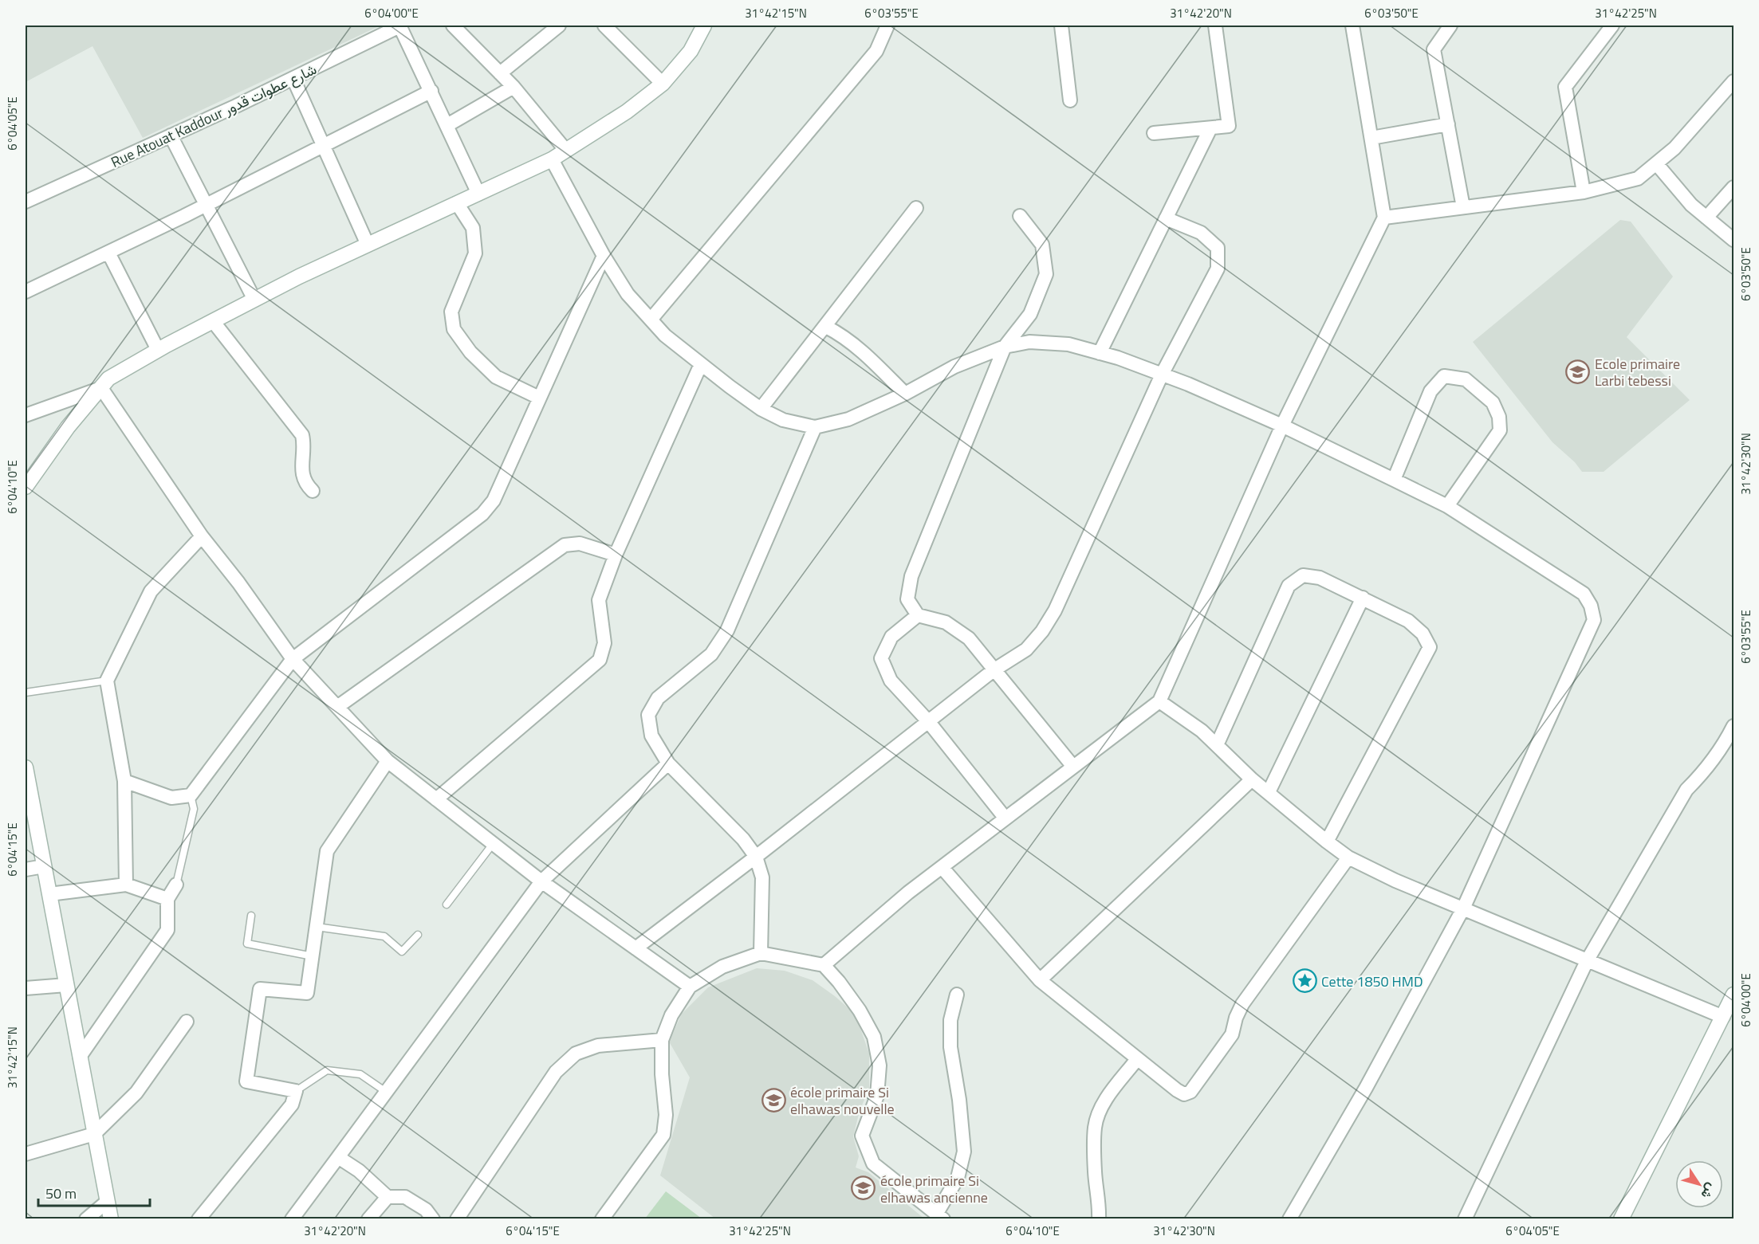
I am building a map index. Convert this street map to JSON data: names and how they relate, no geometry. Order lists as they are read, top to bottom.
{
  "streets": {
    "street": ["Rue Atouat Kaddour شارع عطوات قدور"]
  },
  "places": {
    "school or university": ["Ecole primaire Larbi tebessi", "école primaire Si elhawas nouvelle", "école primaire Si elhawas ancienne"],
    "place": ["Cette 1850 HMD"]
  },
  "scale_bar": "50 m",
  "north": "bottom right",
  "coordinates": [
    "6°04'00\"E",
    "31°42'15\"N",
    "6°03'55\"E",
    "31°42'20\"N",
    "6°03'50\"E",
    "31°42'25\"N",
    "6°04'05\"E",
    "31°42'30\"N",
    "6°04'10\"E",
    "6°04'15\"E"
  ]
}
